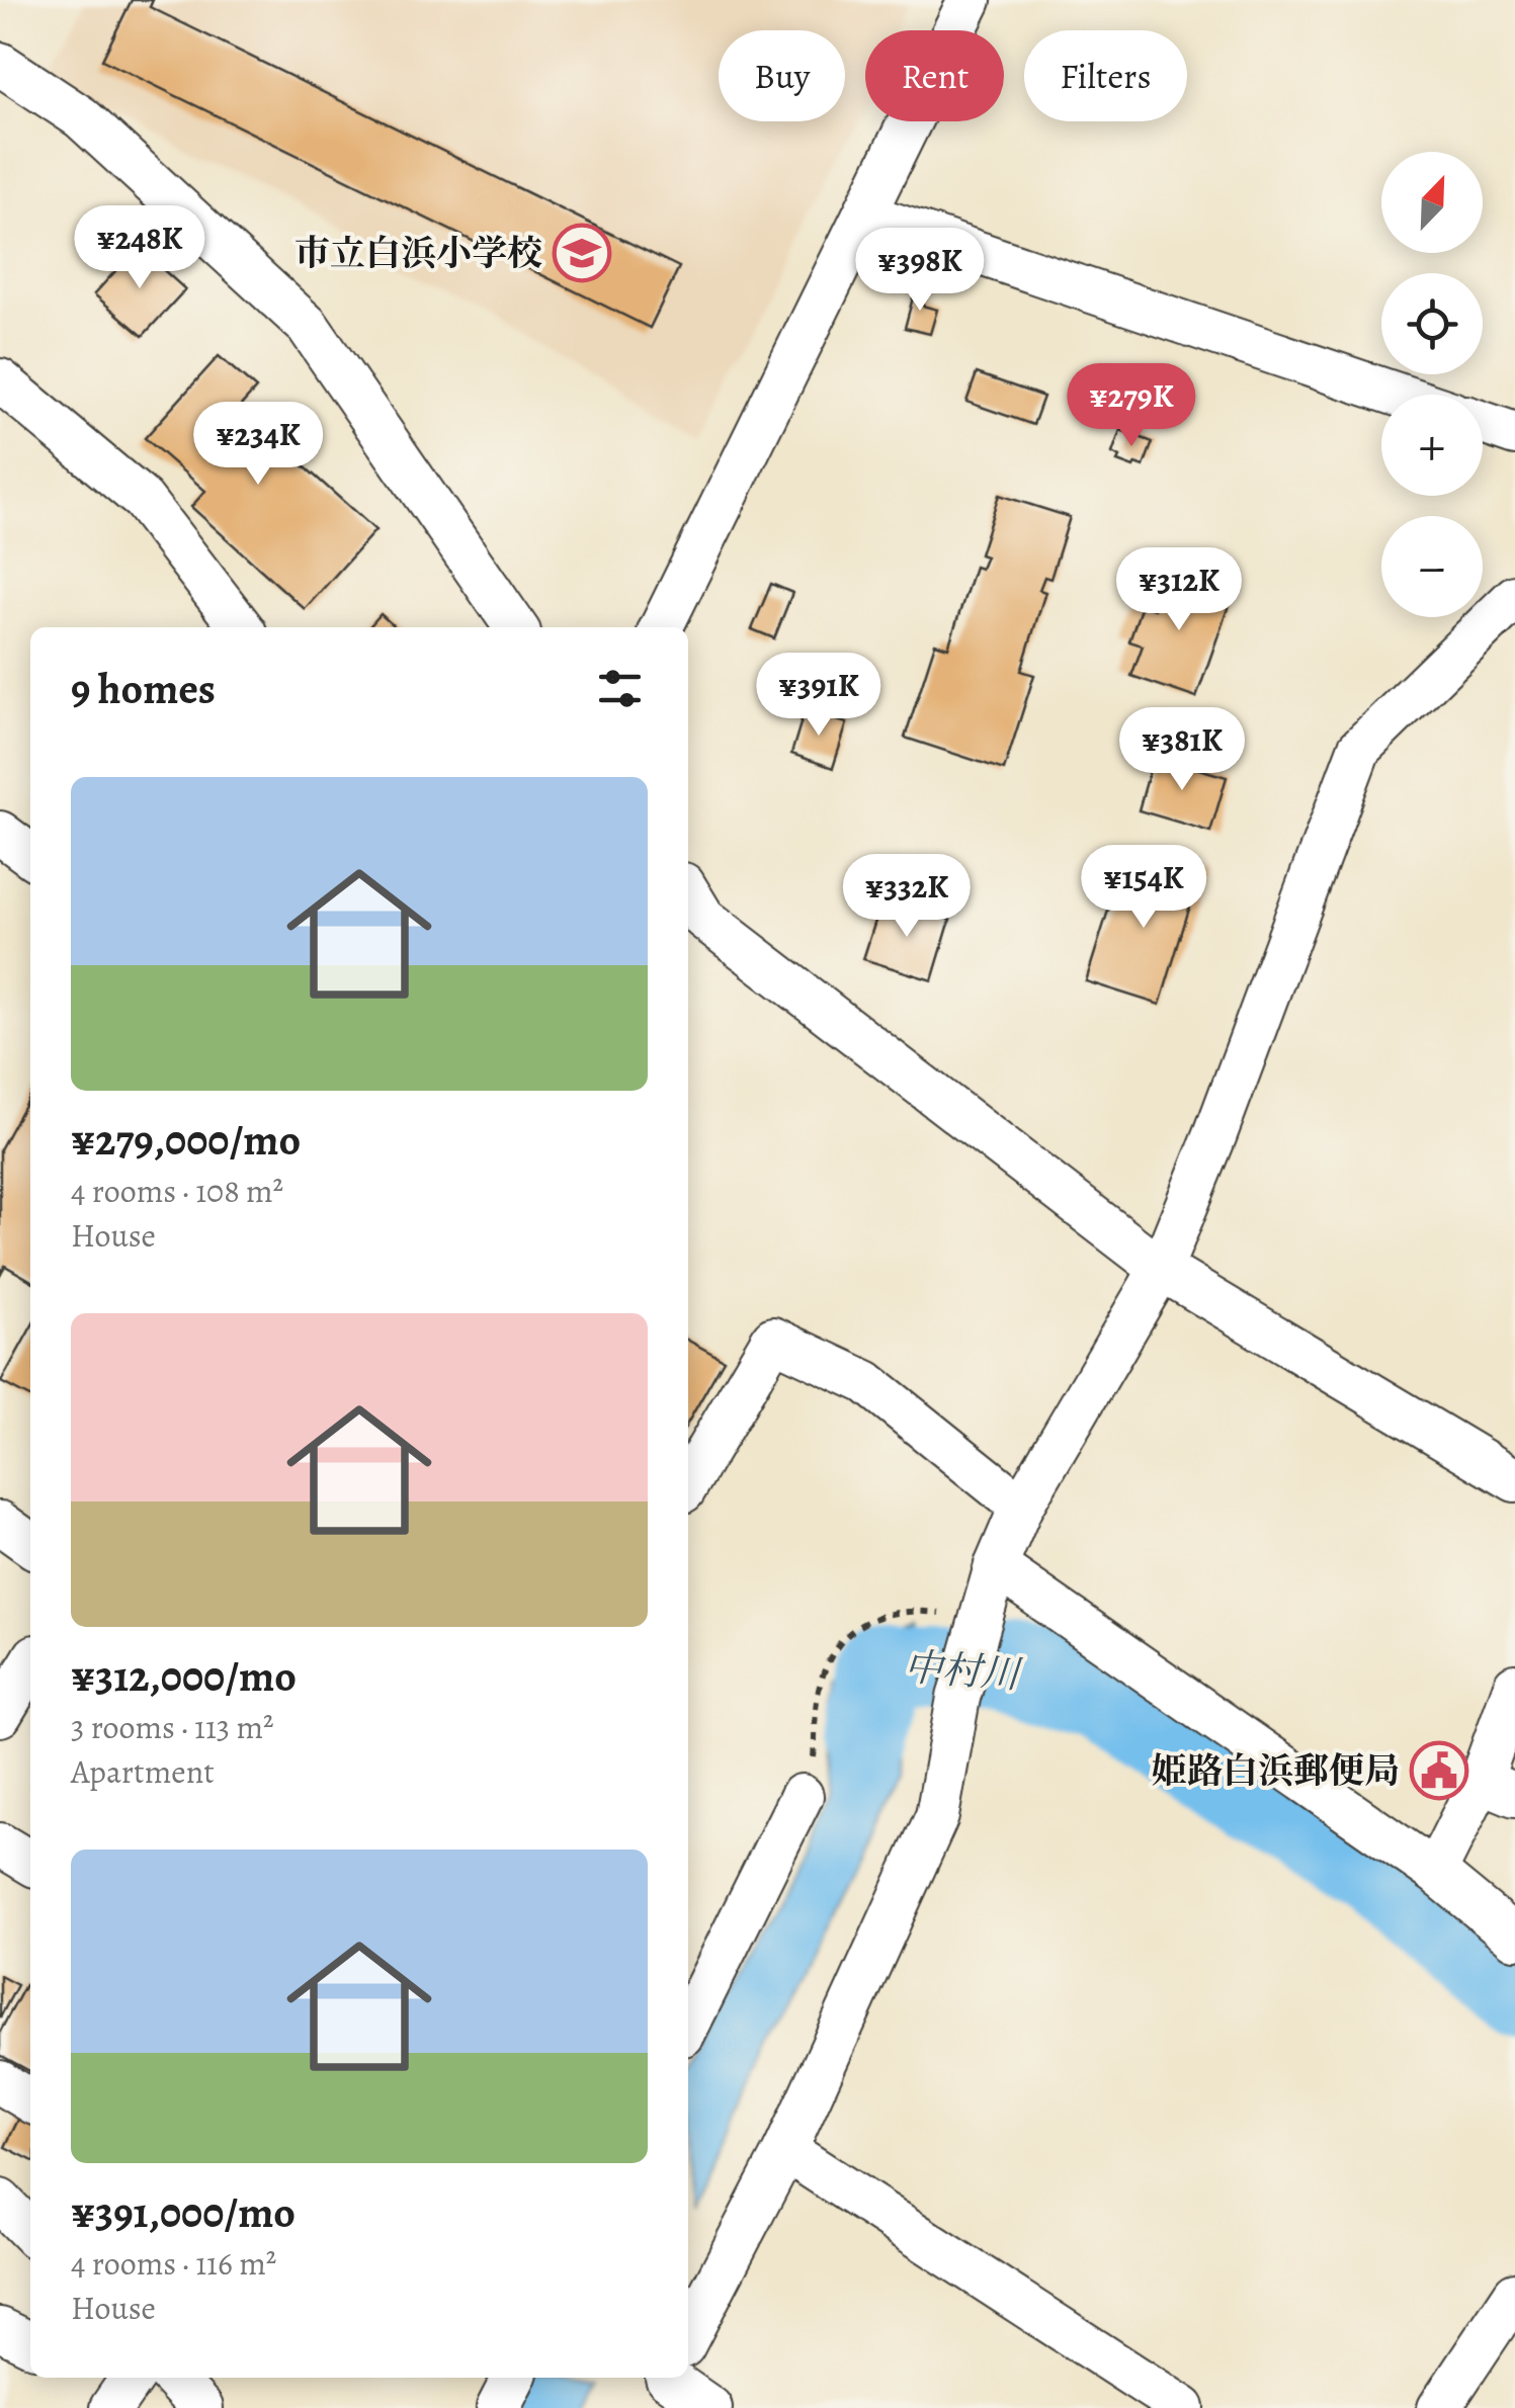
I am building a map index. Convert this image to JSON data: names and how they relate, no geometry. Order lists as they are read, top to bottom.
{
  "water": ["中村川"],
  "places": {
    "school or university": ["市立白浜小学校"],
    "public building": ["姫路白浜郵便局"]
  },
  "north": "top right",
  "page": {
    "chip": ["Buy", "Rent", "Filters"],
    "map_buttons": ["+", "−"],
    "price": [
      "¥248K",
      "¥398K",
      "¥279K",
      "¥234K",
      "¥312K",
      "¥391K",
      "¥381K",
      "¥154K",
      "¥332K"
    ],
    "heading": "9 homes",
    "list": [
      {
        "name": "¥279,000/mo",
        "note": "4 rooms · 108 m² · House"
      },
      {
        "name": "¥312,000/mo",
        "note": "3 rooms · 113 m² · Apartment"
      },
      {
        "name": "¥391,000/mo",
        "note": "4 rooms · 116 m² · House"
      }
    ]
  }
}
